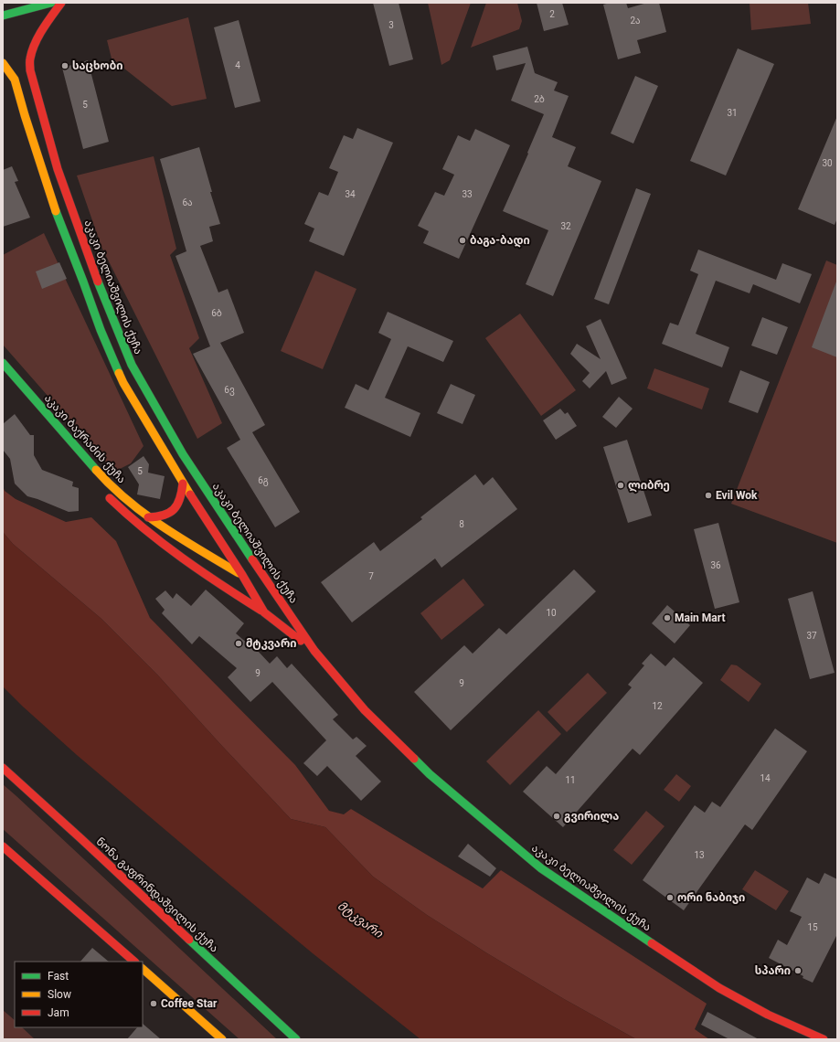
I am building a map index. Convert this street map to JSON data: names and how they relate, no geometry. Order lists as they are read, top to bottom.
{
  "streets": {
    "main road": ["აკაკი ბელიაშვილის ქუჩა", "აკაკი ბაქრაძის ქუჩა", "ნონა გაფრინდაშვილის ქუჩა"]
  },
  "crossings": [
    ["აკაკი ბელიაშვილის ქუჩა", "აკაკი ბაქრაძის ქუჩა"]
  ],
  "water": ["მტკვარი"],
  "places": [
    "საცხობი",
    "ბაგა-ბადი",
    "ლიბრე",
    "Evil Wok",
    "Main Mart",
    "მტკვარი",
    "გვირილა",
    "ორი ნაბიჯი",
    "სპარი",
    "Coffee Star"
  ],
  "house_numbers": [
    "2",
    "2ა",
    "3",
    "4",
    "2ბ",
    "5",
    "31",
    "30",
    "34",
    "33",
    "6ა",
    "32",
    "6ბ",
    "6ვ",
    "5",
    "6გ",
    "8",
    "36",
    "7",
    "10",
    "37",
    "9",
    "9",
    "12",
    "14",
    "11",
    "13",
    "15"
  ],
  "legend": ["Fast", "Slow", "Jam"]
}
